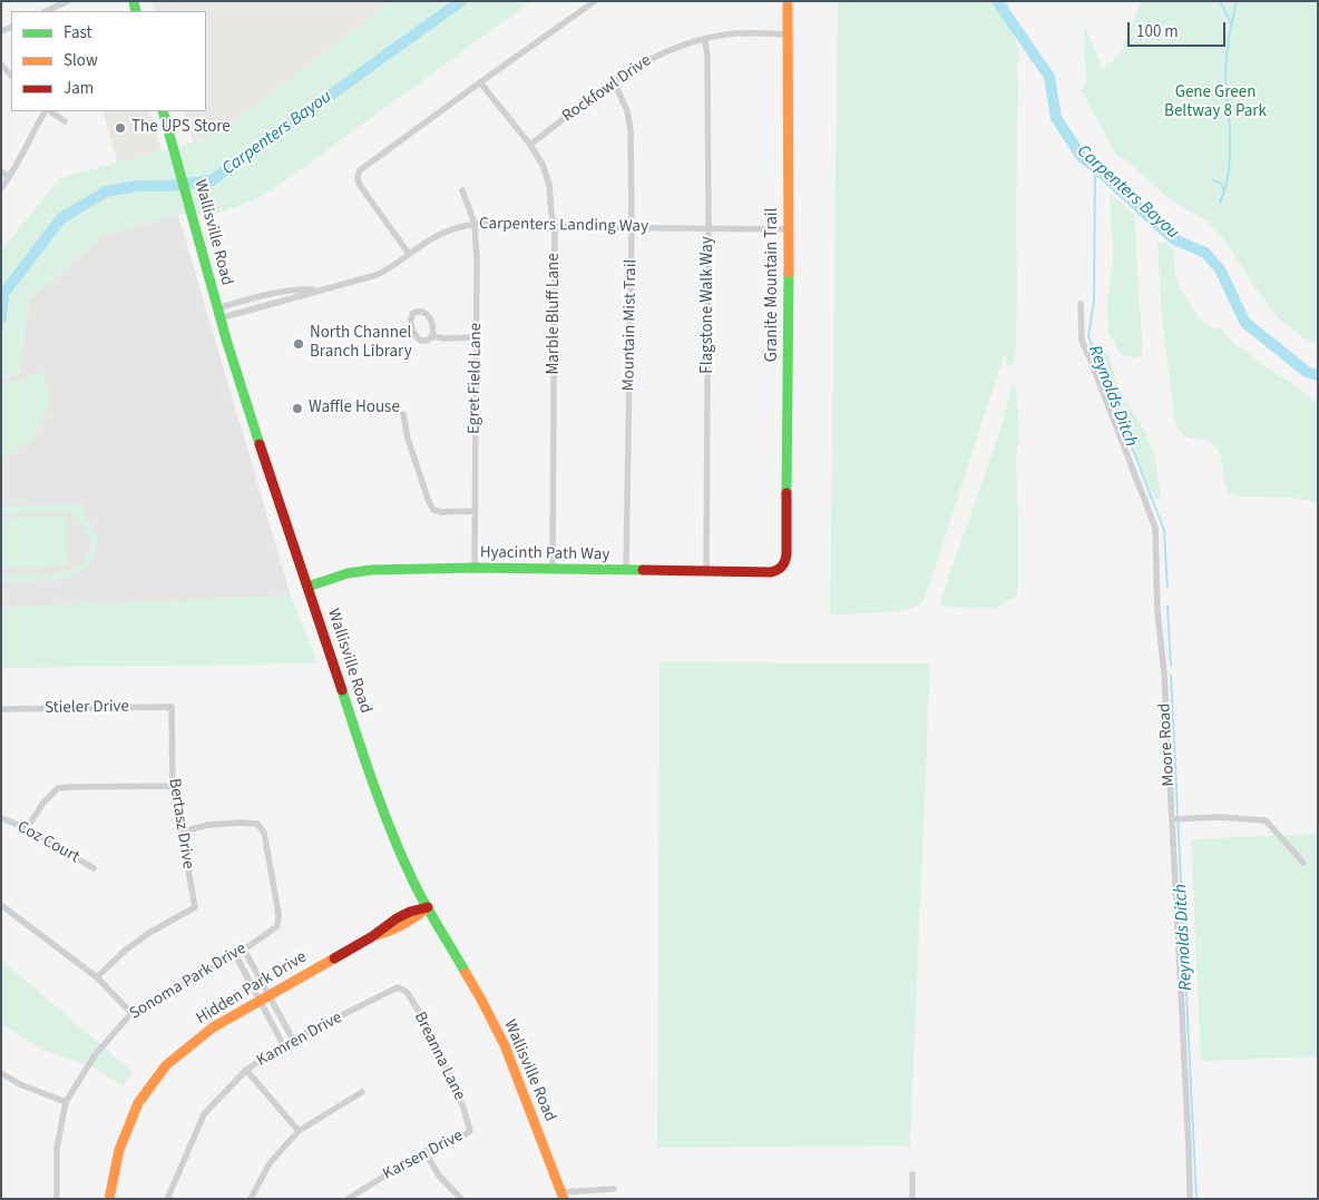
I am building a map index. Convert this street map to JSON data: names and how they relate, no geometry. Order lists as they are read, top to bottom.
{
  "streets": {
    "street": [
      "Rockfowl Drive",
      "Carpenters Landing Way",
      "Wallisville Road",
      "Granite Mountain Trail",
      "Flagstone Walk Way",
      "Marble Bluff Lane",
      "Mountain Mist Trail",
      "Egret Field Lane",
      "Hyacinth Path Way",
      "Stieler Drive",
      "Moore Road",
      "Bertasz Drive",
      "Coz Court",
      "Sonoma Park Drive",
      "Hidden Park Drive",
      "Kamren Drive",
      "Breanna Lane",
      "Karsen Drive"
    ]
  },
  "crossings": [
    ["Rockfowl Drive", "Granite Mountain Trail"],
    ["Rockfowl Drive", "Flagstone Walk Way"],
    ["Rockfowl Drive", "Marble Bluff Lane"],
    ["Rockfowl Drive", "Mountain Mist Trail"],
    ["Carpenters Landing Way", "Wallisville Road"],
    ["Carpenters Landing Way", "Granite Mountain Trail"],
    ["Carpenters Landing Way", "Flagstone Walk Way"],
    ["Carpenters Landing Way", "Marble Bluff Lane"],
    ["Carpenters Landing Way", "Mountain Mist Trail"],
    ["Carpenters Landing Way", "Egret Field Lane"],
    ["Wallisville Road", "Hyacinth Path Way"],
    ["Wallisville Road", "Hidden Park Drive"],
    ["Granite Mountain Trail", "Hyacinth Path Way"],
    ["Flagstone Walk Way", "Hyacinth Path Way"],
    ["Marble Bluff Lane", "Hyacinth Path Way"],
    ["Mountain Mist Trail", "Hyacinth Path Way"],
    ["Egret Field Lane", "Hyacinth Path Way"],
    ["Stieler Drive", "Bertasz Drive"],
    ["Bertasz Drive", "Sonoma Park Drive"],
    ["Kamren Drive", "Breanna Lane"],
    ["Breanna Lane", "Karsen Drive"]
  ],
  "water": ["Carpenters Bayou", "Reynolds Ditch"],
  "parks": ["Gene Green Beltway 8 Park"],
  "places": ["The UPS Store", "North Channel Branch Library", "Waffle House"],
  "legend": ["Fast", "Slow", "Jam"],
  "scale_bar": "100 m"
}
